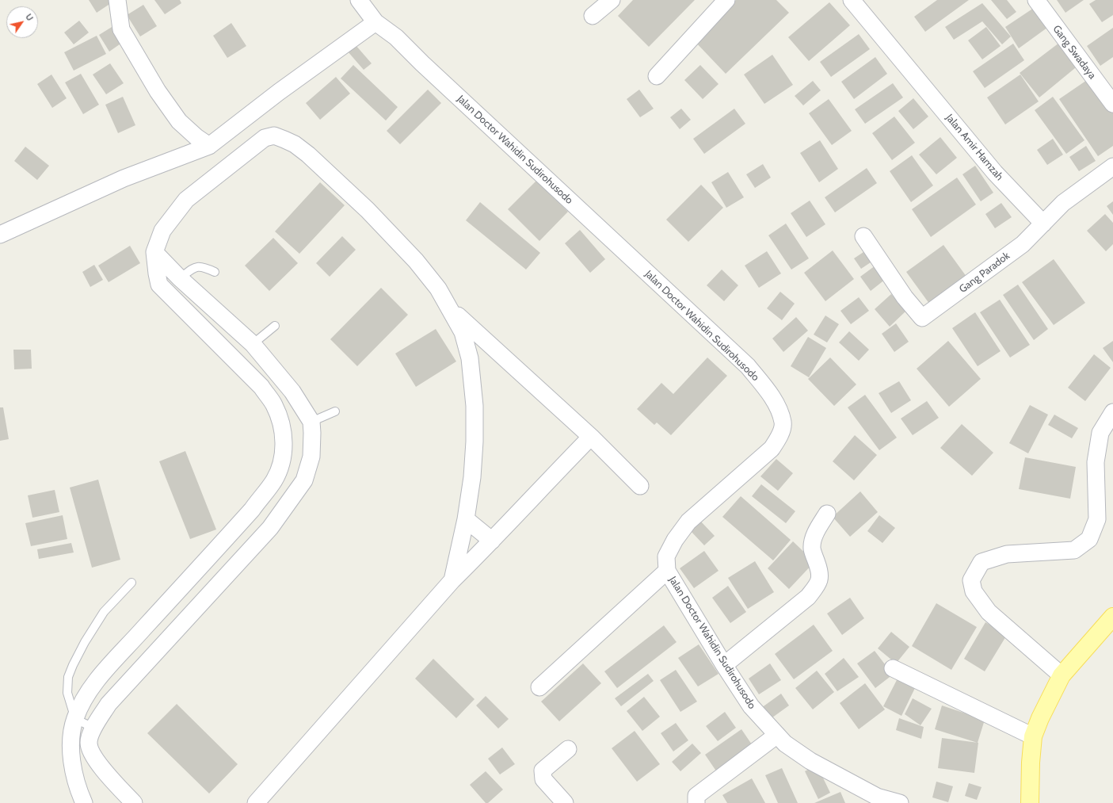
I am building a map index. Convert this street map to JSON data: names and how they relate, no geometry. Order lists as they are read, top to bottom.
{
  "streets": {
    "street": [
      "Gang Swadaya",
      "Jalan Amir Hamzah",
      "Jalan Doctor Wahidin Sudirohusodo",
      "Gang Paradok"
    ]
  },
  "crossings": [
    ["Jalan Amir Hamzah", "Gang Paradok"]
  ],
  "north": "top right"
}
